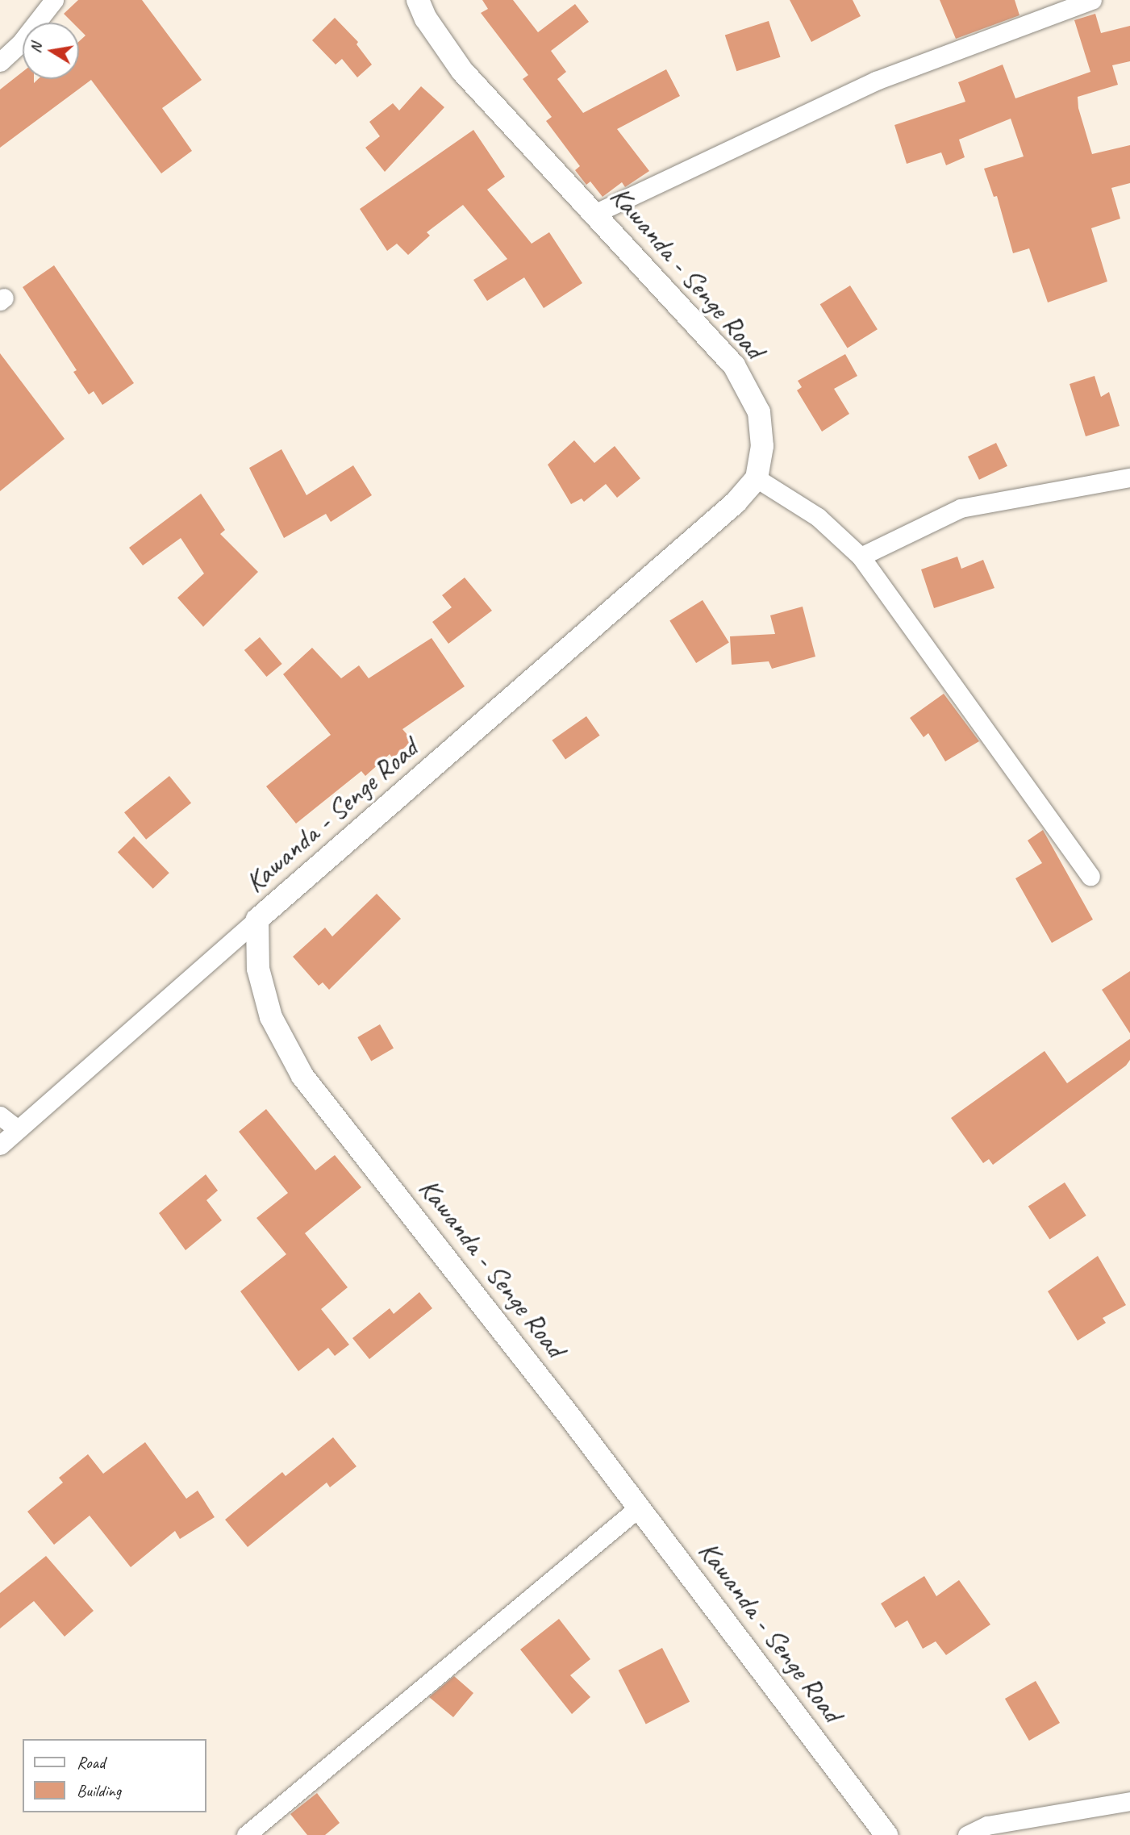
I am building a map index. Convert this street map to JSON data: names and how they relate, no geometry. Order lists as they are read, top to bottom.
{
  "streets": {
    "street": ["Kawanda - Senge Road"]
  },
  "legend": ["Road", "Building"],
  "north": "left"
}
